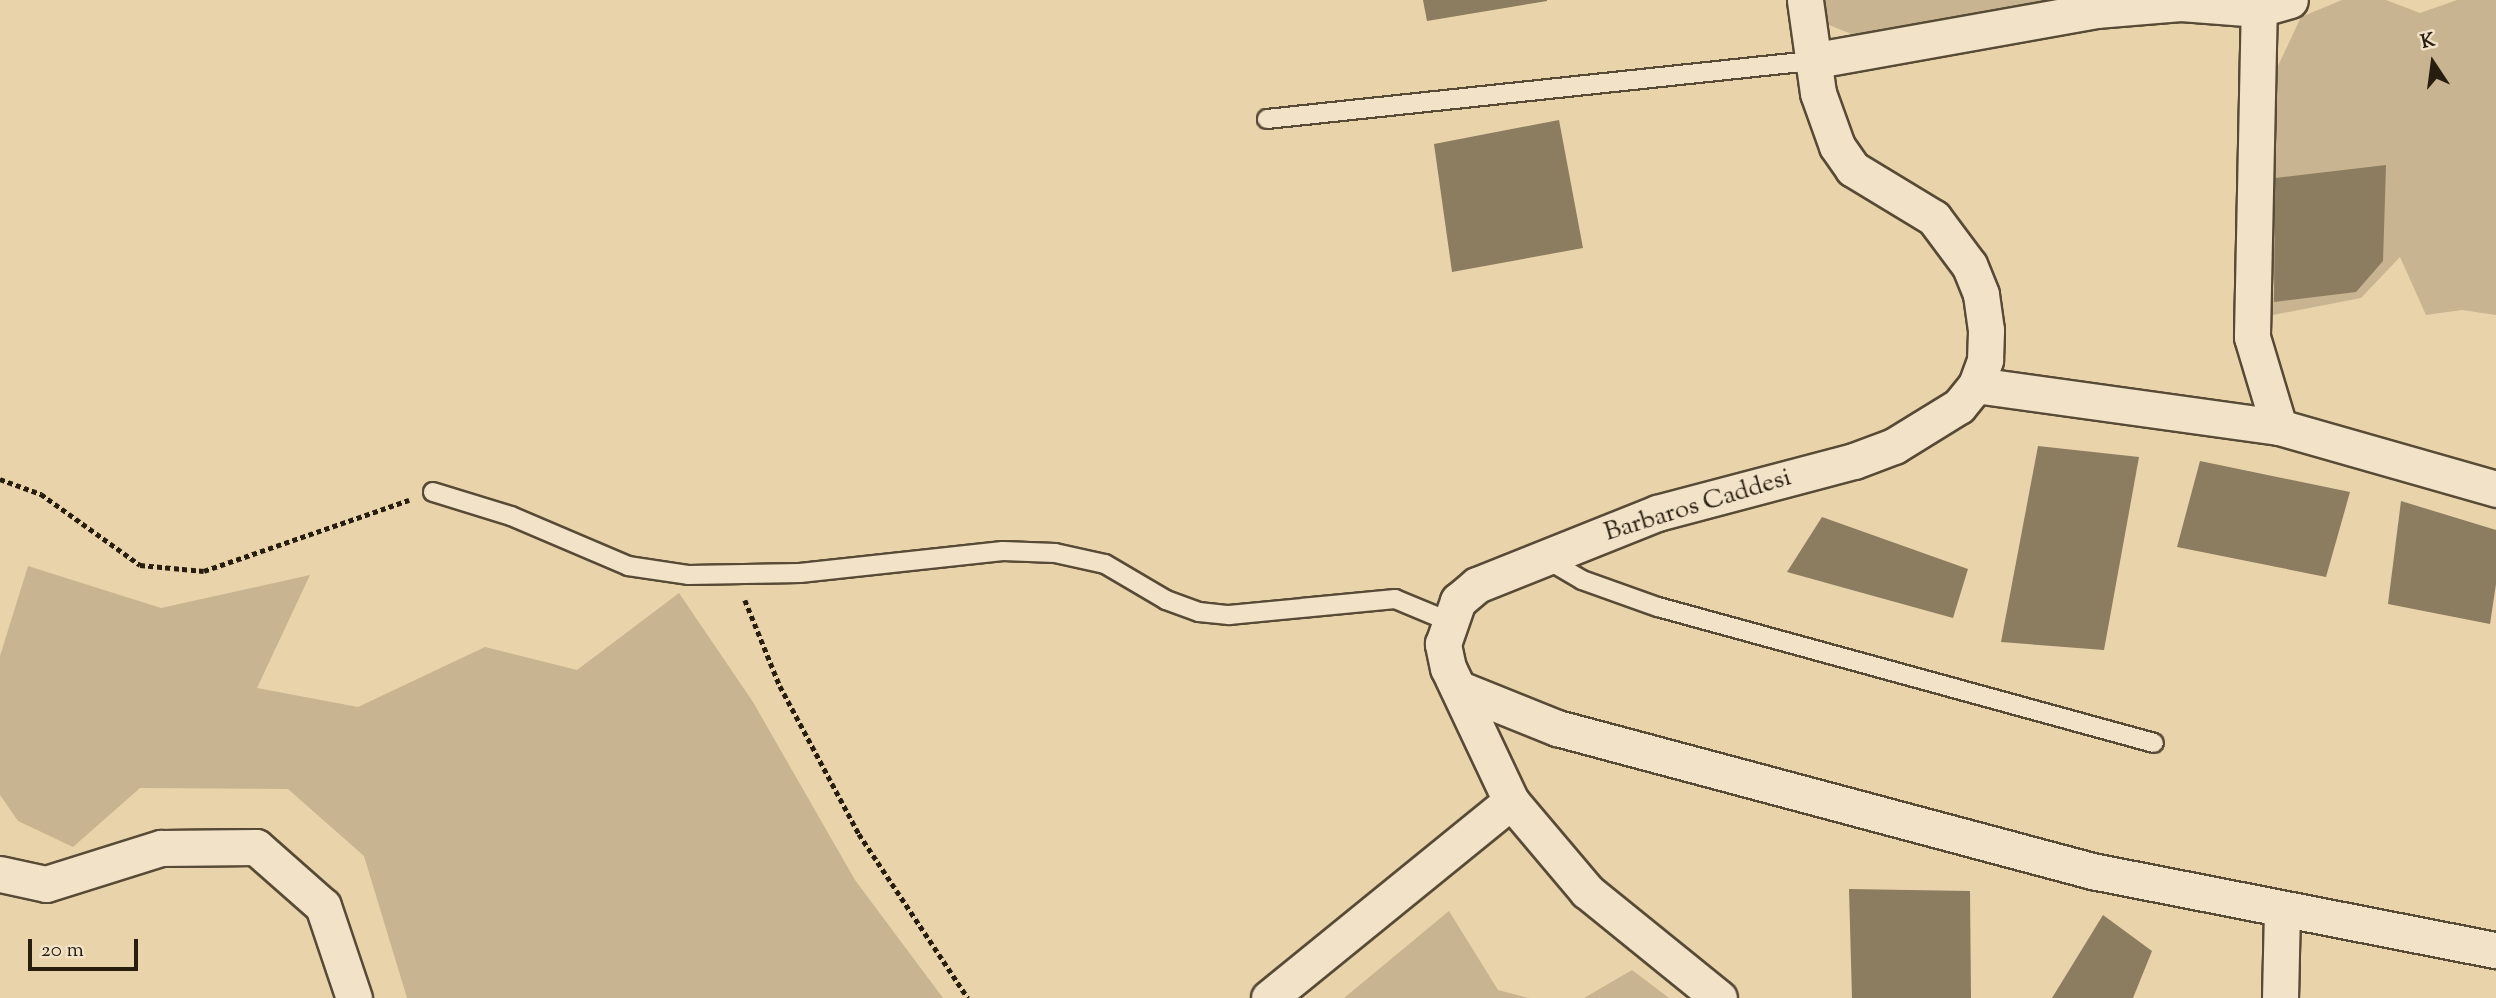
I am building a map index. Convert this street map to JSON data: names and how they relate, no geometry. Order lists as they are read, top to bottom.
{
  "streets": {
    "street": ["Barbaros Caddesi"]
  },
  "scale_bar": "20 m",
  "north": "top"
}
